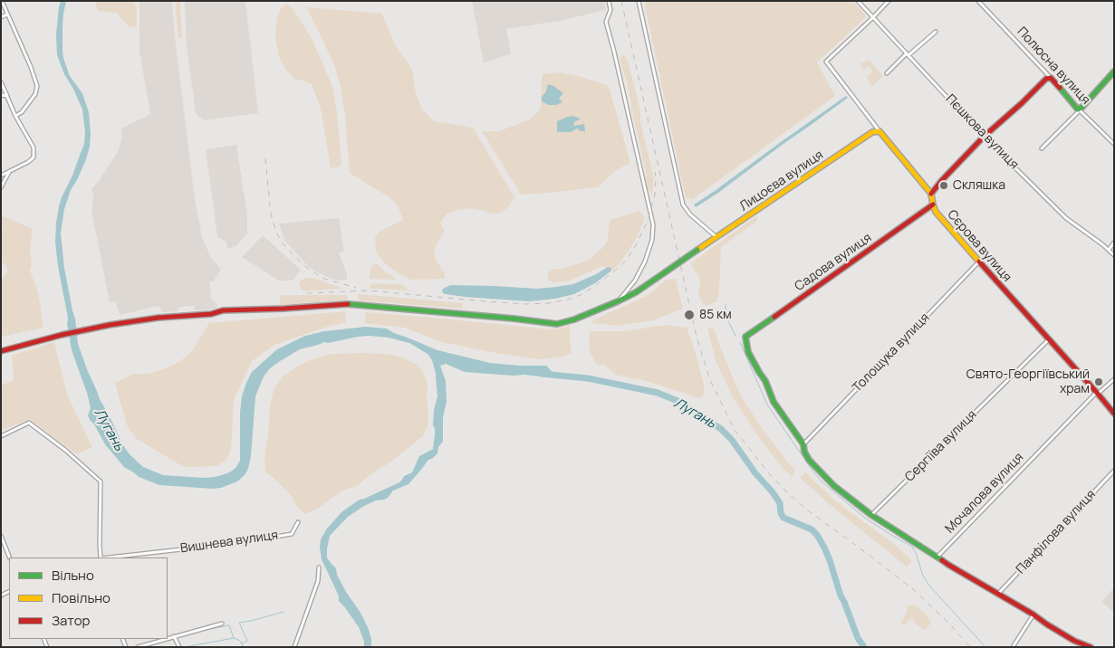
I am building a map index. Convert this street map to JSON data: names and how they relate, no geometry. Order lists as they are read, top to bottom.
{
  "streets": {
    "street": [
      "Полюсна вулиця",
      "Пєшкова вулиця",
      "Лицоєва вулиця",
      "Сєрова вулиця",
      "Садова вулиця",
      "Толощука вулиця",
      "Сергіїва вулиця",
      "Мочалова вулиця",
      "Панфілова вулиця",
      "Вишнева вулиця"
    ]
  },
  "crossings": [
    ["Сєрова вулиця", "Садова вулиця"],
    ["Сєрова вулиця", "Толощука вулиця"],
    ["Сєрова вулиця", "Сергіїва вулиця"],
    ["Сєрова вулиця", "Мочалова вулиця"],
    ["Садова вулиця", "Толощука вулиця"]
  ],
  "water": ["Лугань"],
  "places": ["Скляшка", "85 км", "Свято-Георгіївський храм"],
  "legend": ["Вільно", "Повільно", "Затор"]
}
